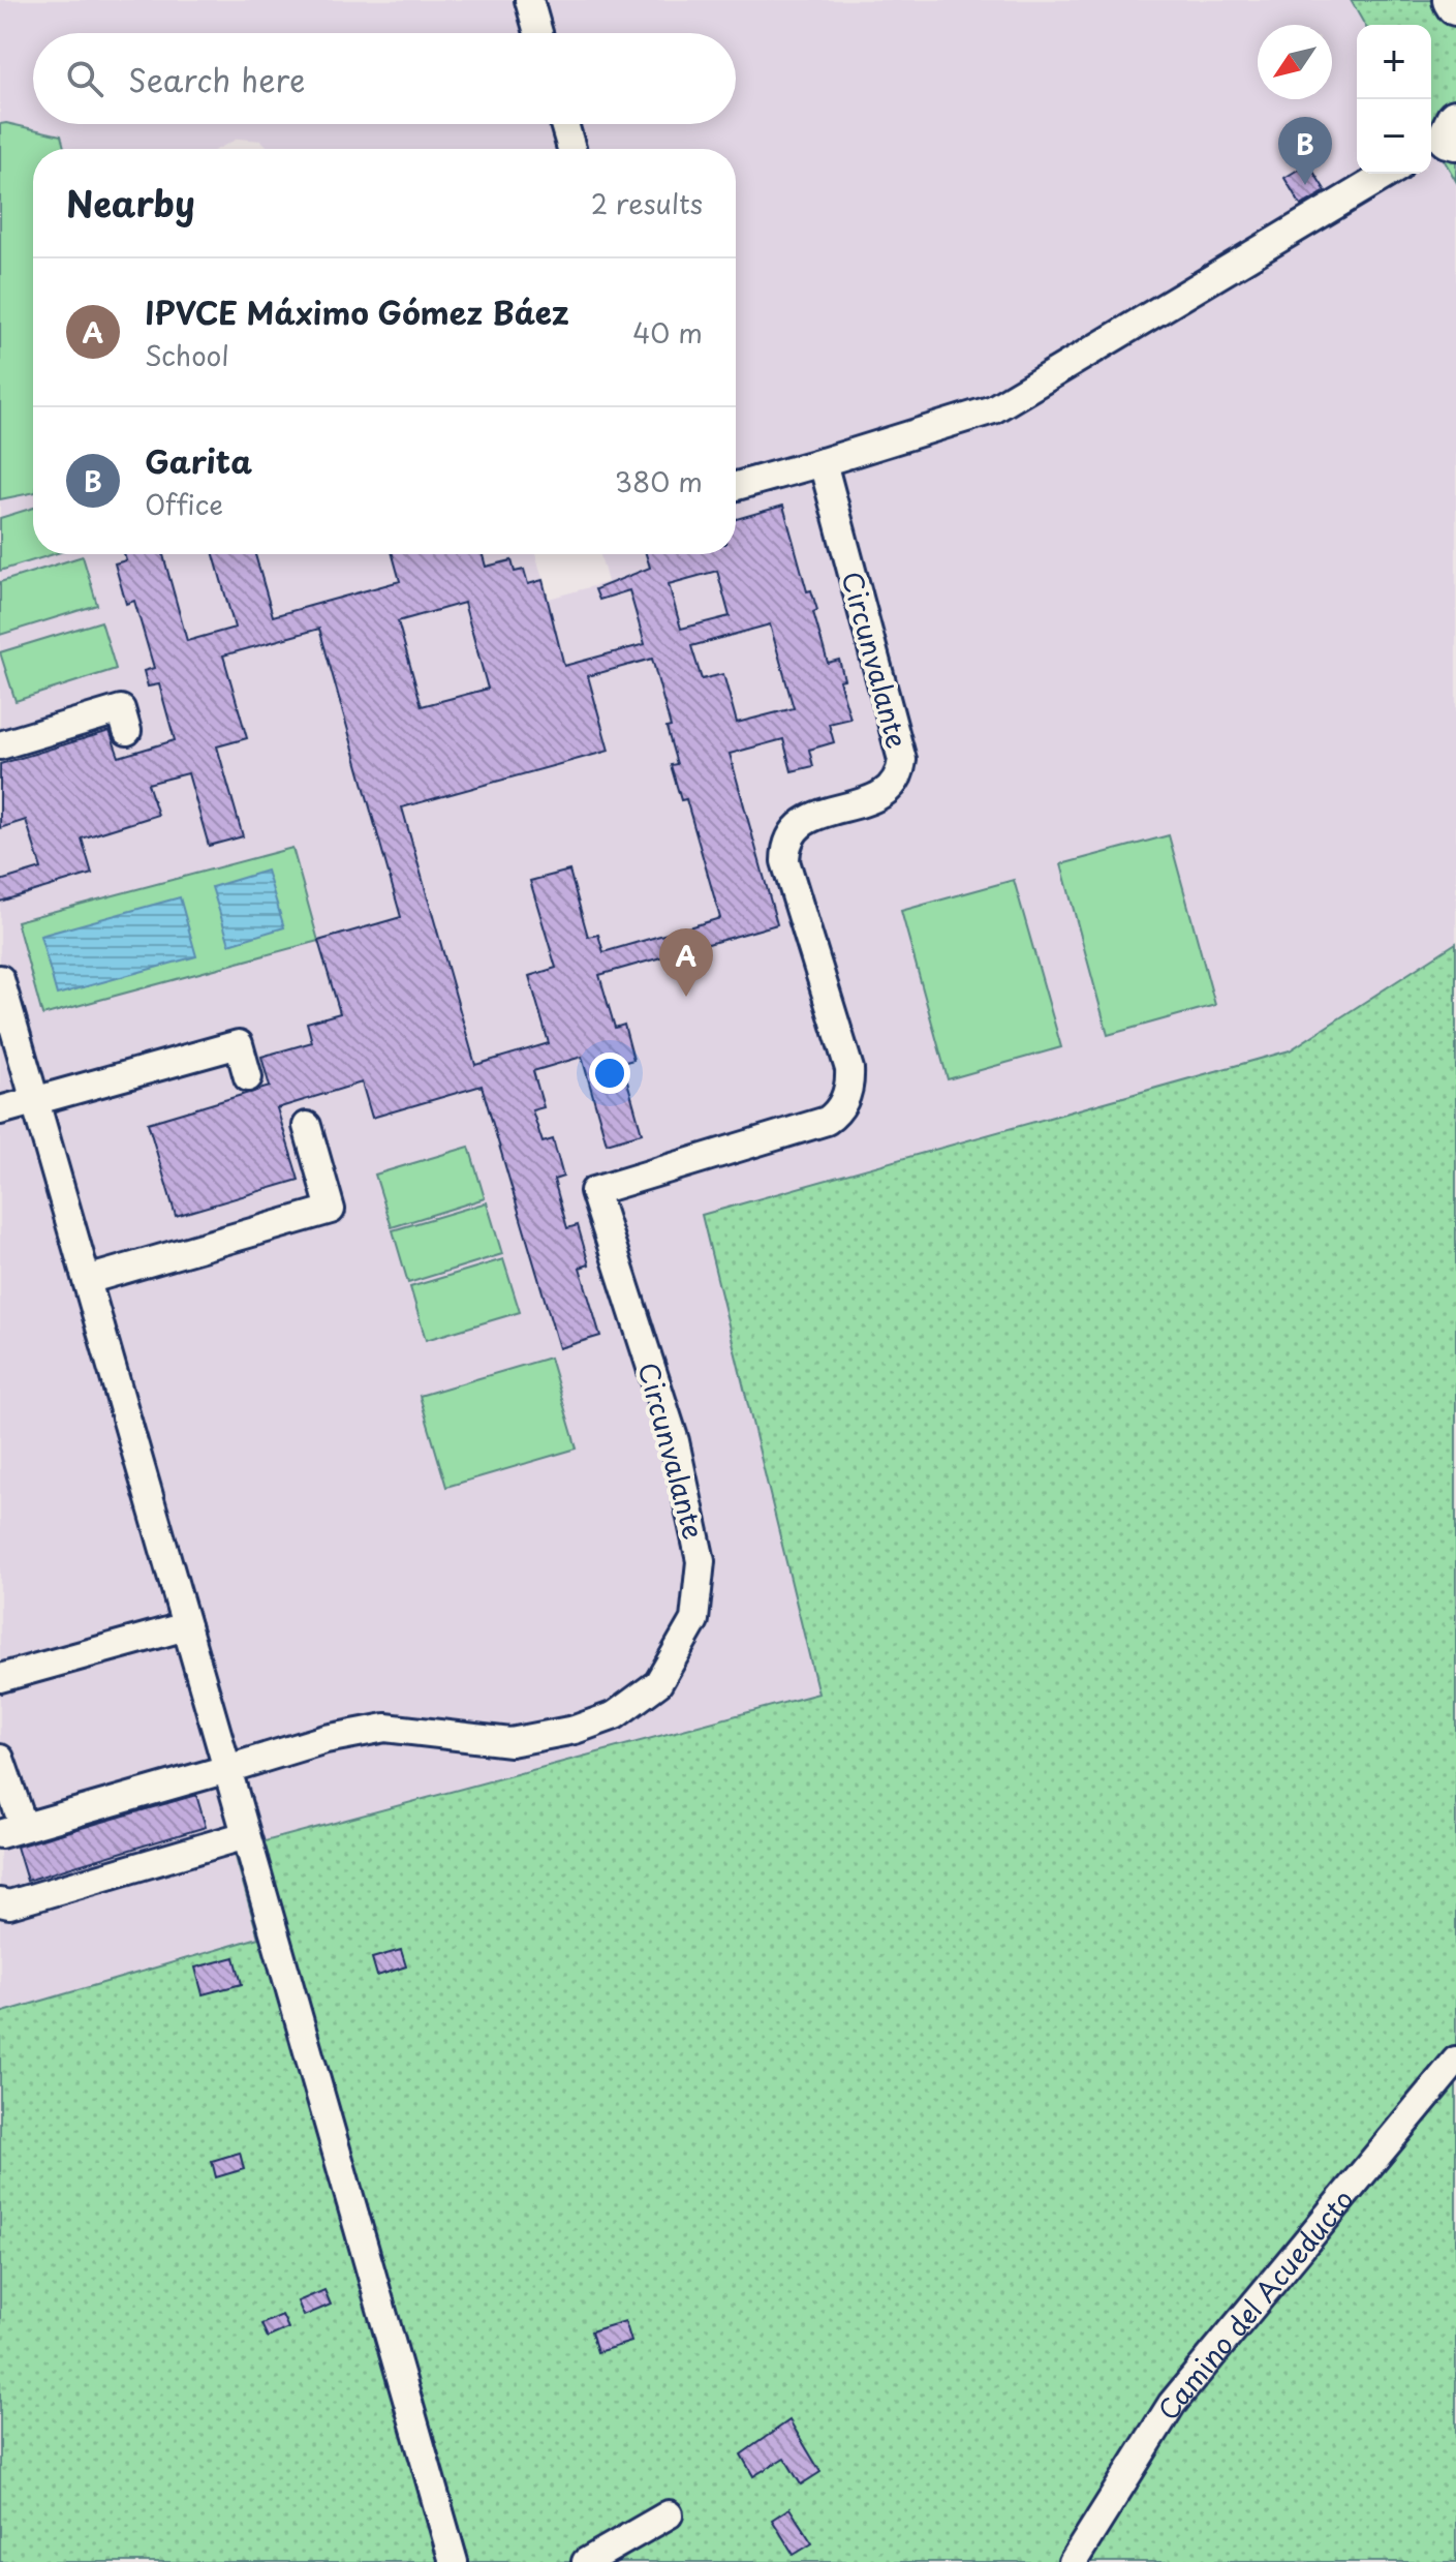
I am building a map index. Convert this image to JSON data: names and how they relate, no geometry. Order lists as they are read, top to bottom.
{
  "streets": {
    "street": ["Circunvalante", "Camino del Acueducto"]
  },
  "north": "bottom left",
  "page": {
    "map_buttons": ["+", "−"],
    "search": "Search here",
    "pins": ["B", "A"],
    "heading": ["Nearby", "2 results"],
    "list": [
      {
        "mark": "A",
        "name": "IPVCE Máximo Gómez Báez",
        "note": "School",
        "value": "40 m"
      },
      {
        "mark": "B",
        "name": "Garita",
        "note": "Office",
        "value": "380 m"
      }
    ]
  }
}
